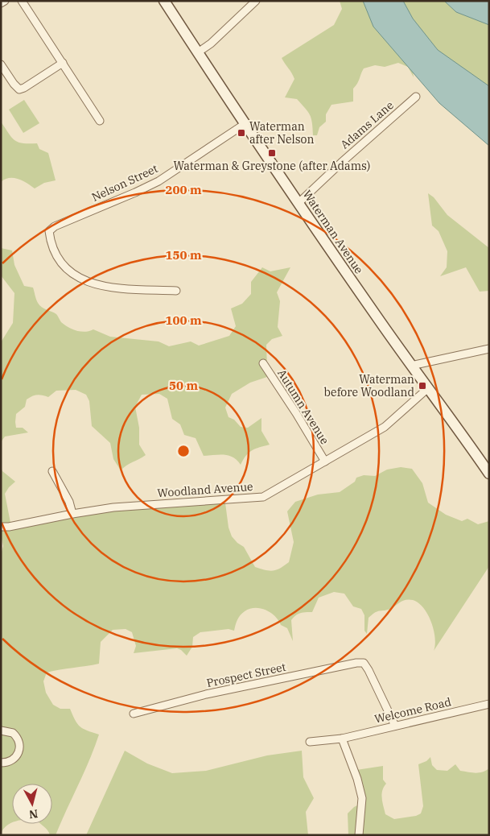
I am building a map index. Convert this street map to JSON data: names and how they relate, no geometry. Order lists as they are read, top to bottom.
{
  "streets": {
    "main road": ["Waterman Avenue"],
    "street": [
      "Adams Lane",
      "Nelson Street",
      "Autumn Avenue",
      "Woodland Avenue",
      "Prospect Street",
      "Welcome Road"
    ]
  },
  "crossings": [
    ["Adams Lane", "Waterman Avenue"],
    ["Nelson Street", "Waterman Avenue"],
    ["Waterman Avenue", "Woodland Avenue"],
    ["Autumn Avenue", "Woodland Avenue"],
    ["Prospect Street", "Welcome Road"]
  ],
  "places": {
    "transit": ["Waterman after Nelson", "Waterman & Greystone (after Adams)", "Waterman before Woodland"]
  },
  "north": "bottom",
  "rings": [
    "200 m",
    "150 m",
    "100 m",
    "50 m"
  ]
}
